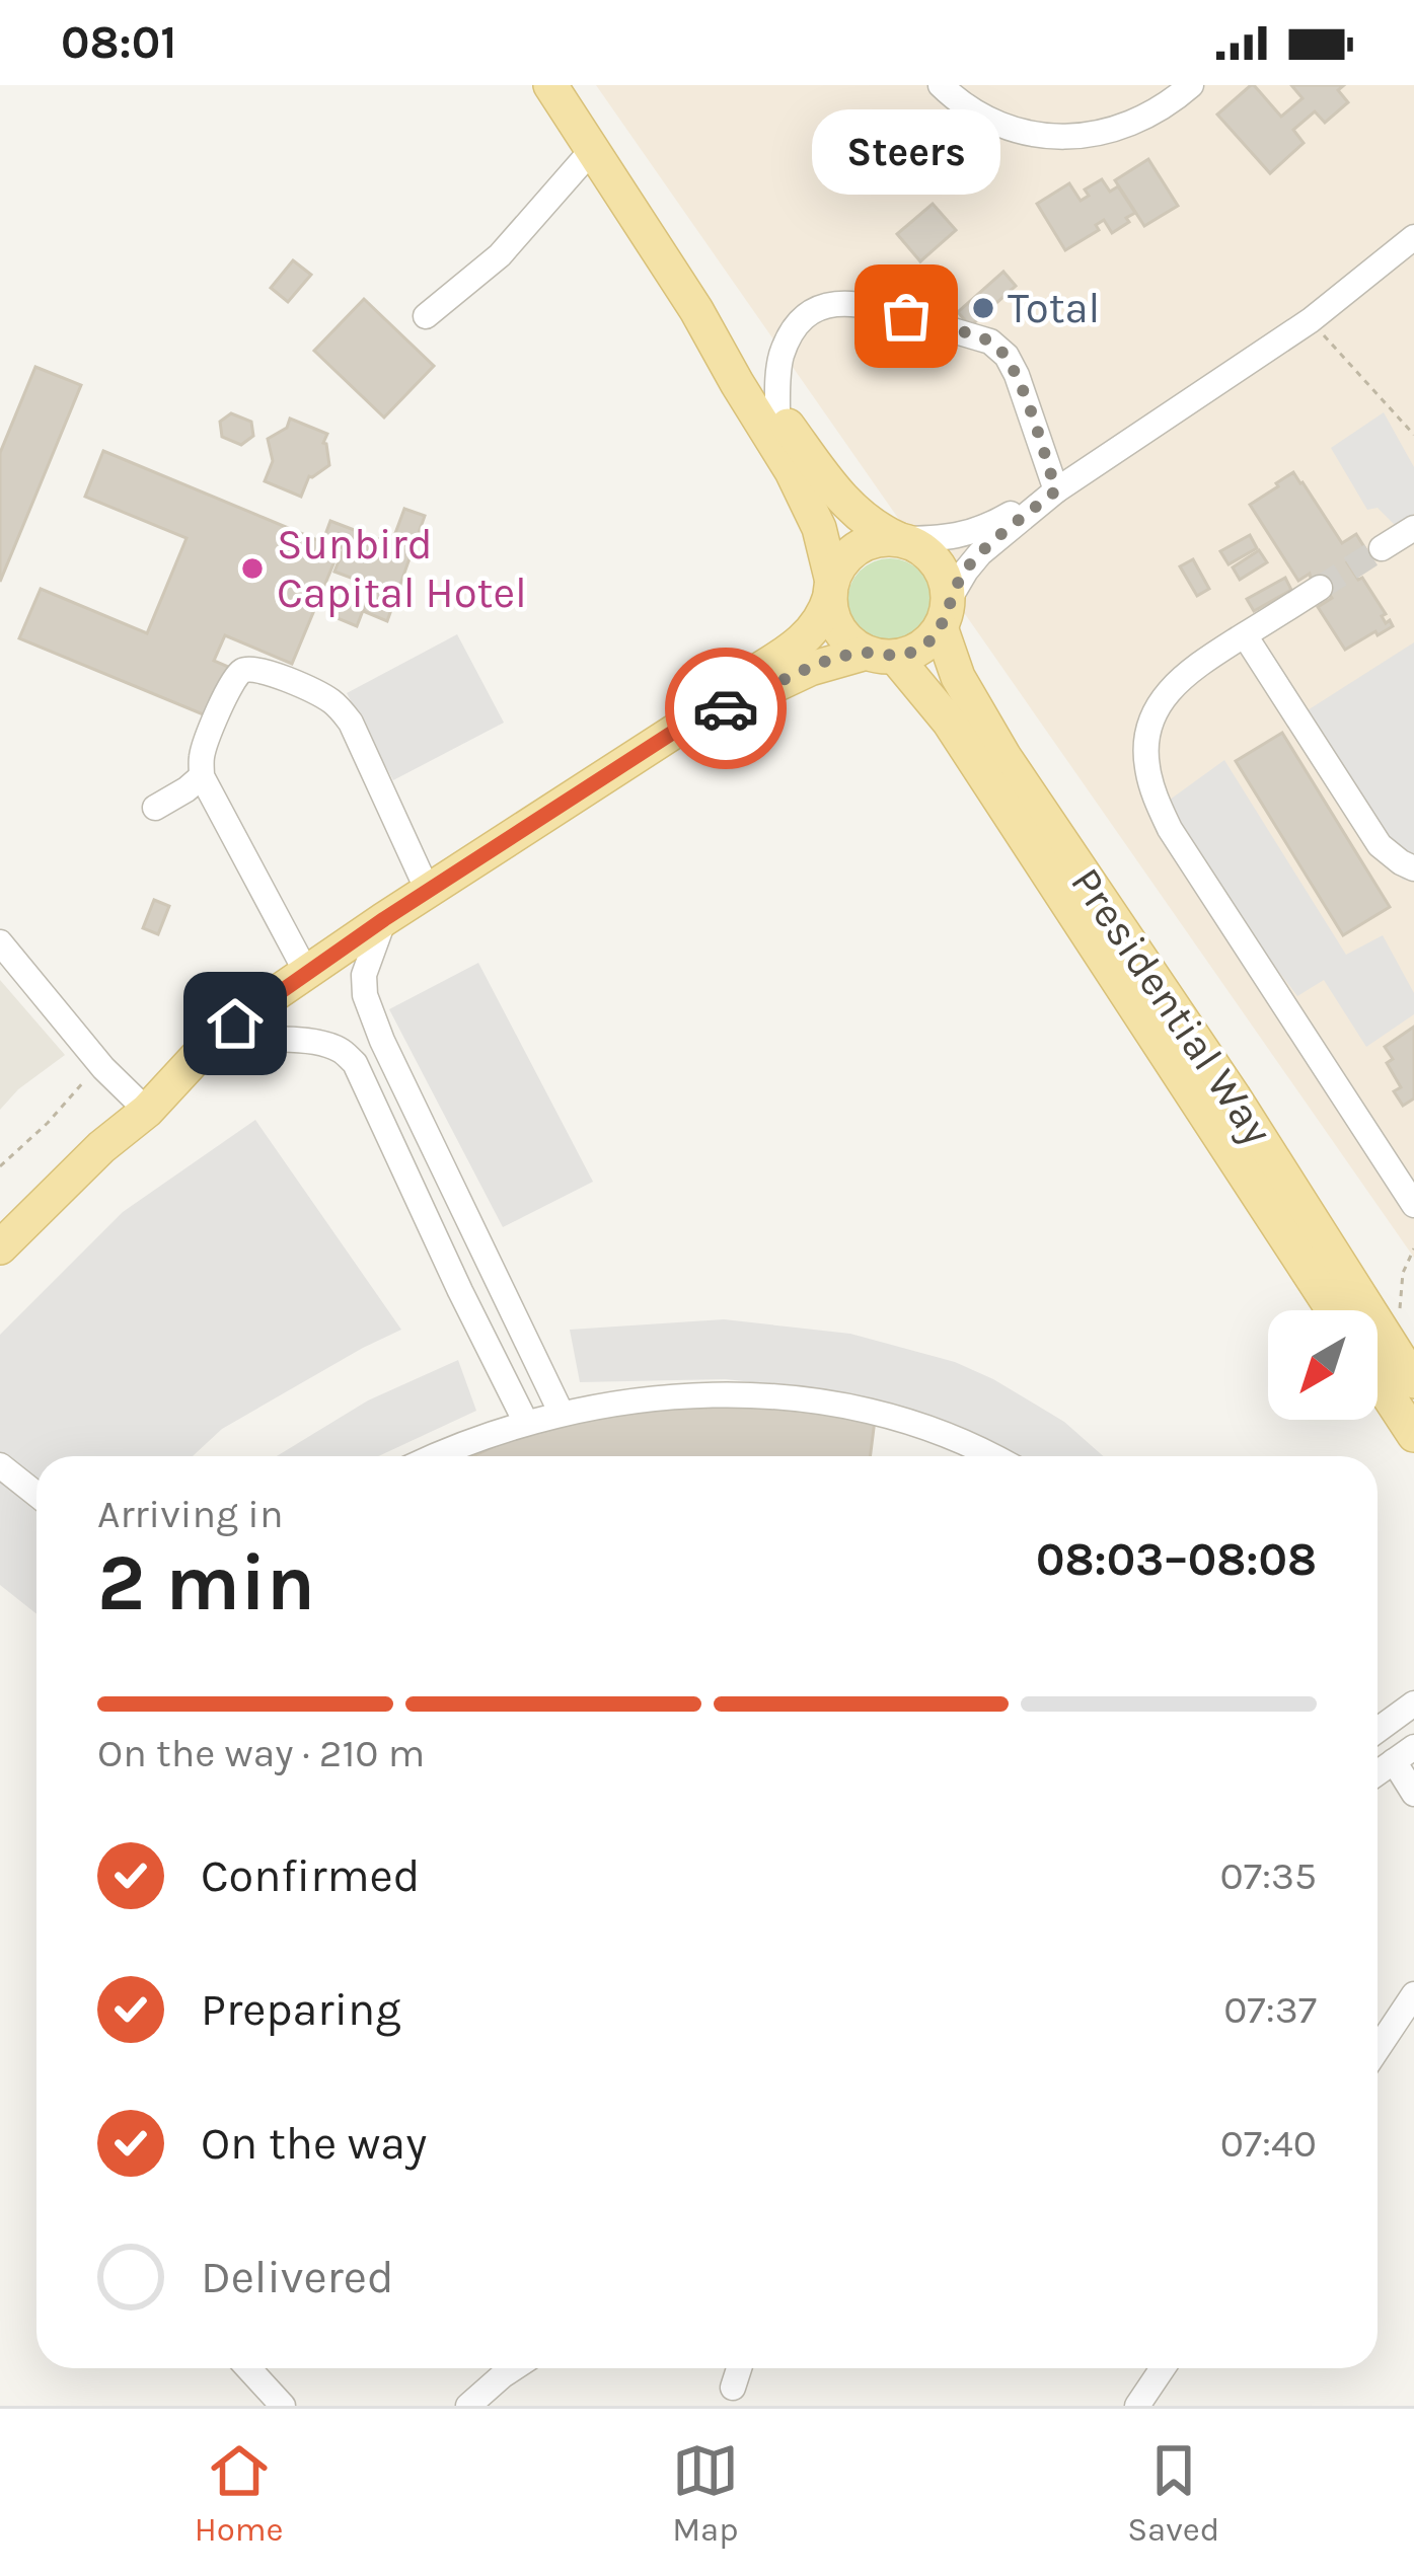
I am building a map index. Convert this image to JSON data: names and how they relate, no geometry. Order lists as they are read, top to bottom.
{
  "streets": {
    "main road": ["Presidential Way"]
  },
  "places": ["Total", "Steers", "Sunbird Capital Hotel"],
  "north": "bottom left",
  "page": {
    "status": "08:01",
    "bubble": "Steers",
    "heading": ["2 min", "Arriving in", "08:03–08:08"],
    "bar": "On the way · 210 m",
    "list": [
      ["Confirmed", "07:35"],
      ["Preparing", "07:37"],
      ["On the way", "07:40"],
      "Delivered"
    ],
    "tabs": ["Home", "Map", "Saved"]
  }
}
